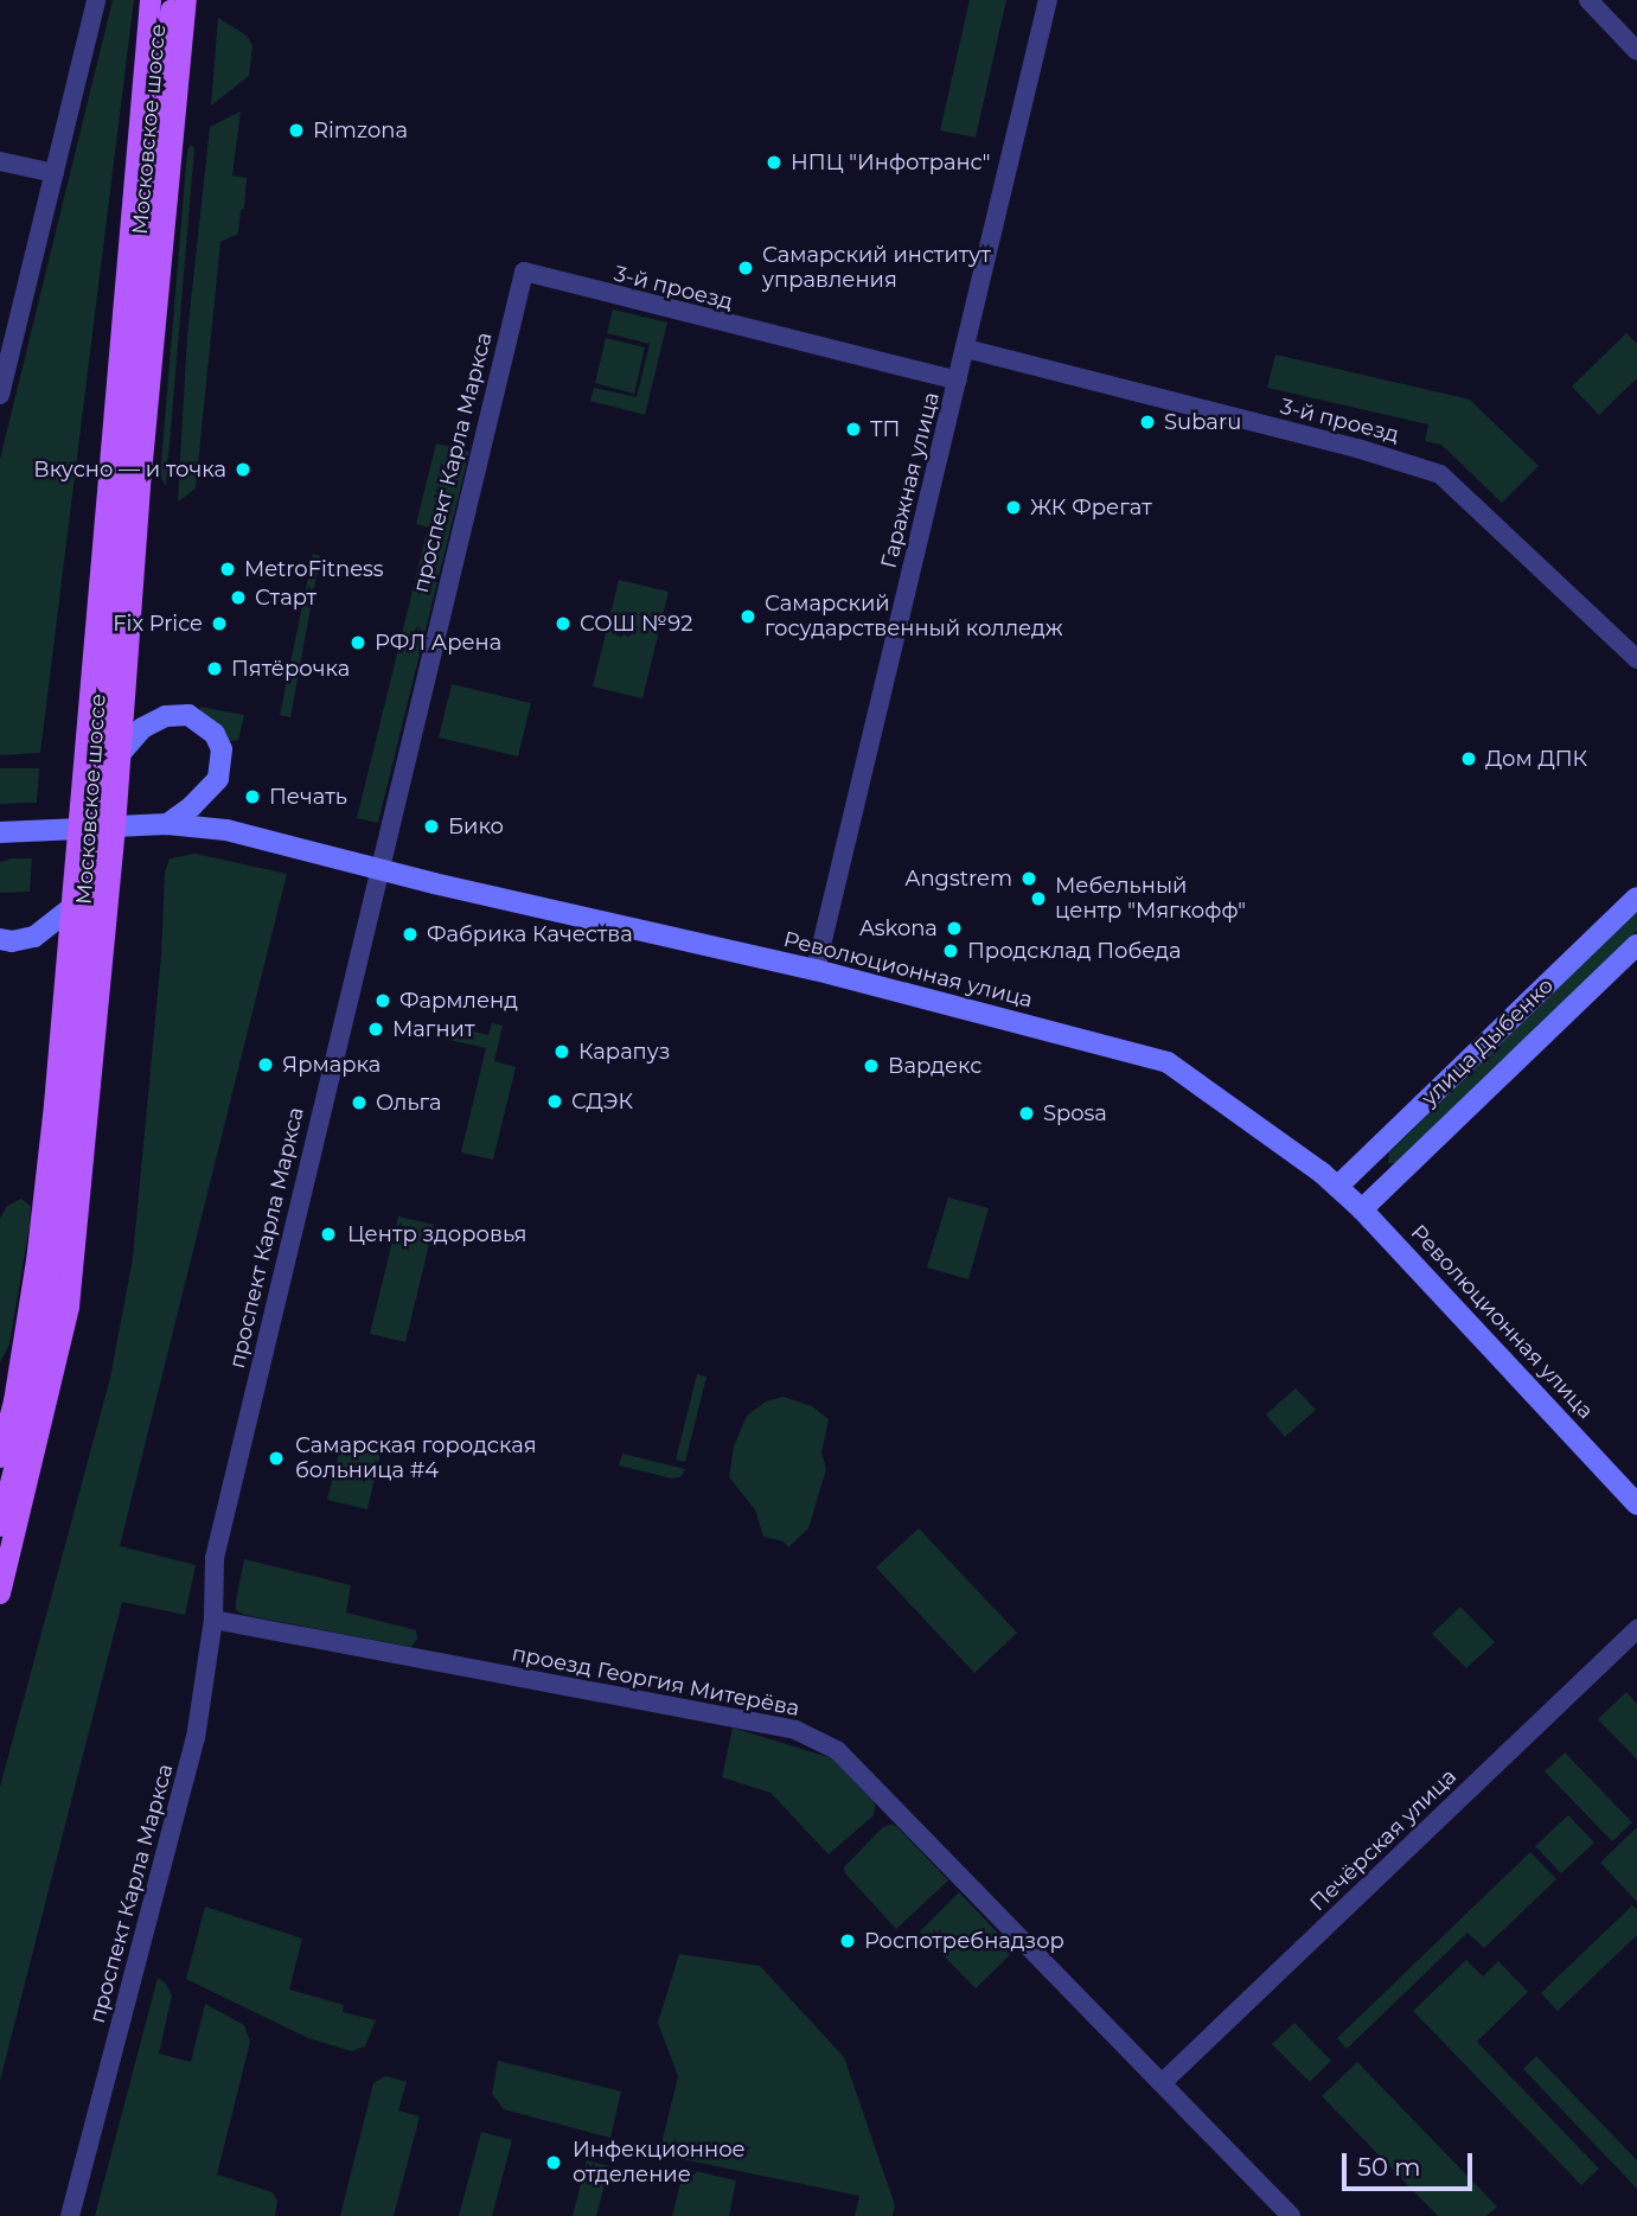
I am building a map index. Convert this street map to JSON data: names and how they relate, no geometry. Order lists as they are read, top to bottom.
{
  "streets": {
    "main road": ["Московское шоссе", "Революционная улица", "улица Дыбенко"],
    "street": [
      "3-й проезд",
      "проспект Карла Маркса",
      "Гаражная улица",
      "проезд Георгия Митерёва",
      "Печёрская улица"
    ]
  },
  "crossings": [
    ["Московское шоссе", "Революционная улица"],
    ["3-й проезд", "проспект Карла Маркса"],
    ["3-й проезд", "Гаражная улица"],
    ["проспект Карла Маркса", "Революционная улица"],
    ["проспект Карла Маркса", "проезд Георгия Митерёва"],
    ["Гаражная улица", "Революционная улица"],
    ["Революционная улица", "улица Дыбенко"],
    ["проезд Георгия Митерёва", "Печёрская улица"]
  ],
  "places": [
    "Rimzona",
    "НПЦ \"Инфотранс\"",
    "Самарский институт управления",
    "Subaru",
    "ТП",
    "Вкусно — и точка",
    "ЖК Фрегат",
    "MetroFitness",
    "Старт",
    "Самарский государственный колледж",
    "Fix Price",
    "СОШ №92",
    "РФЛ Арена",
    "Пятёрочка",
    "Дом ДПК",
    "Печать",
    "Бико",
    "Angstrem",
    "Мебельный центр \"Мягкофф\"",
    "Askona",
    "Фабрика Качества",
    "Продсклад Победа",
    "Фармленд",
    "Магнит",
    "Карапуз",
    "Ярмарка",
    "Вардекс",
    "СДЭК",
    "Ольга",
    "Sposa",
    "Центр здоровья",
    "Самарская городская больница #4",
    "Роспотребнадзор",
    "Инфекционное отделение"
  ],
  "scale_bar": "50 m"
}
